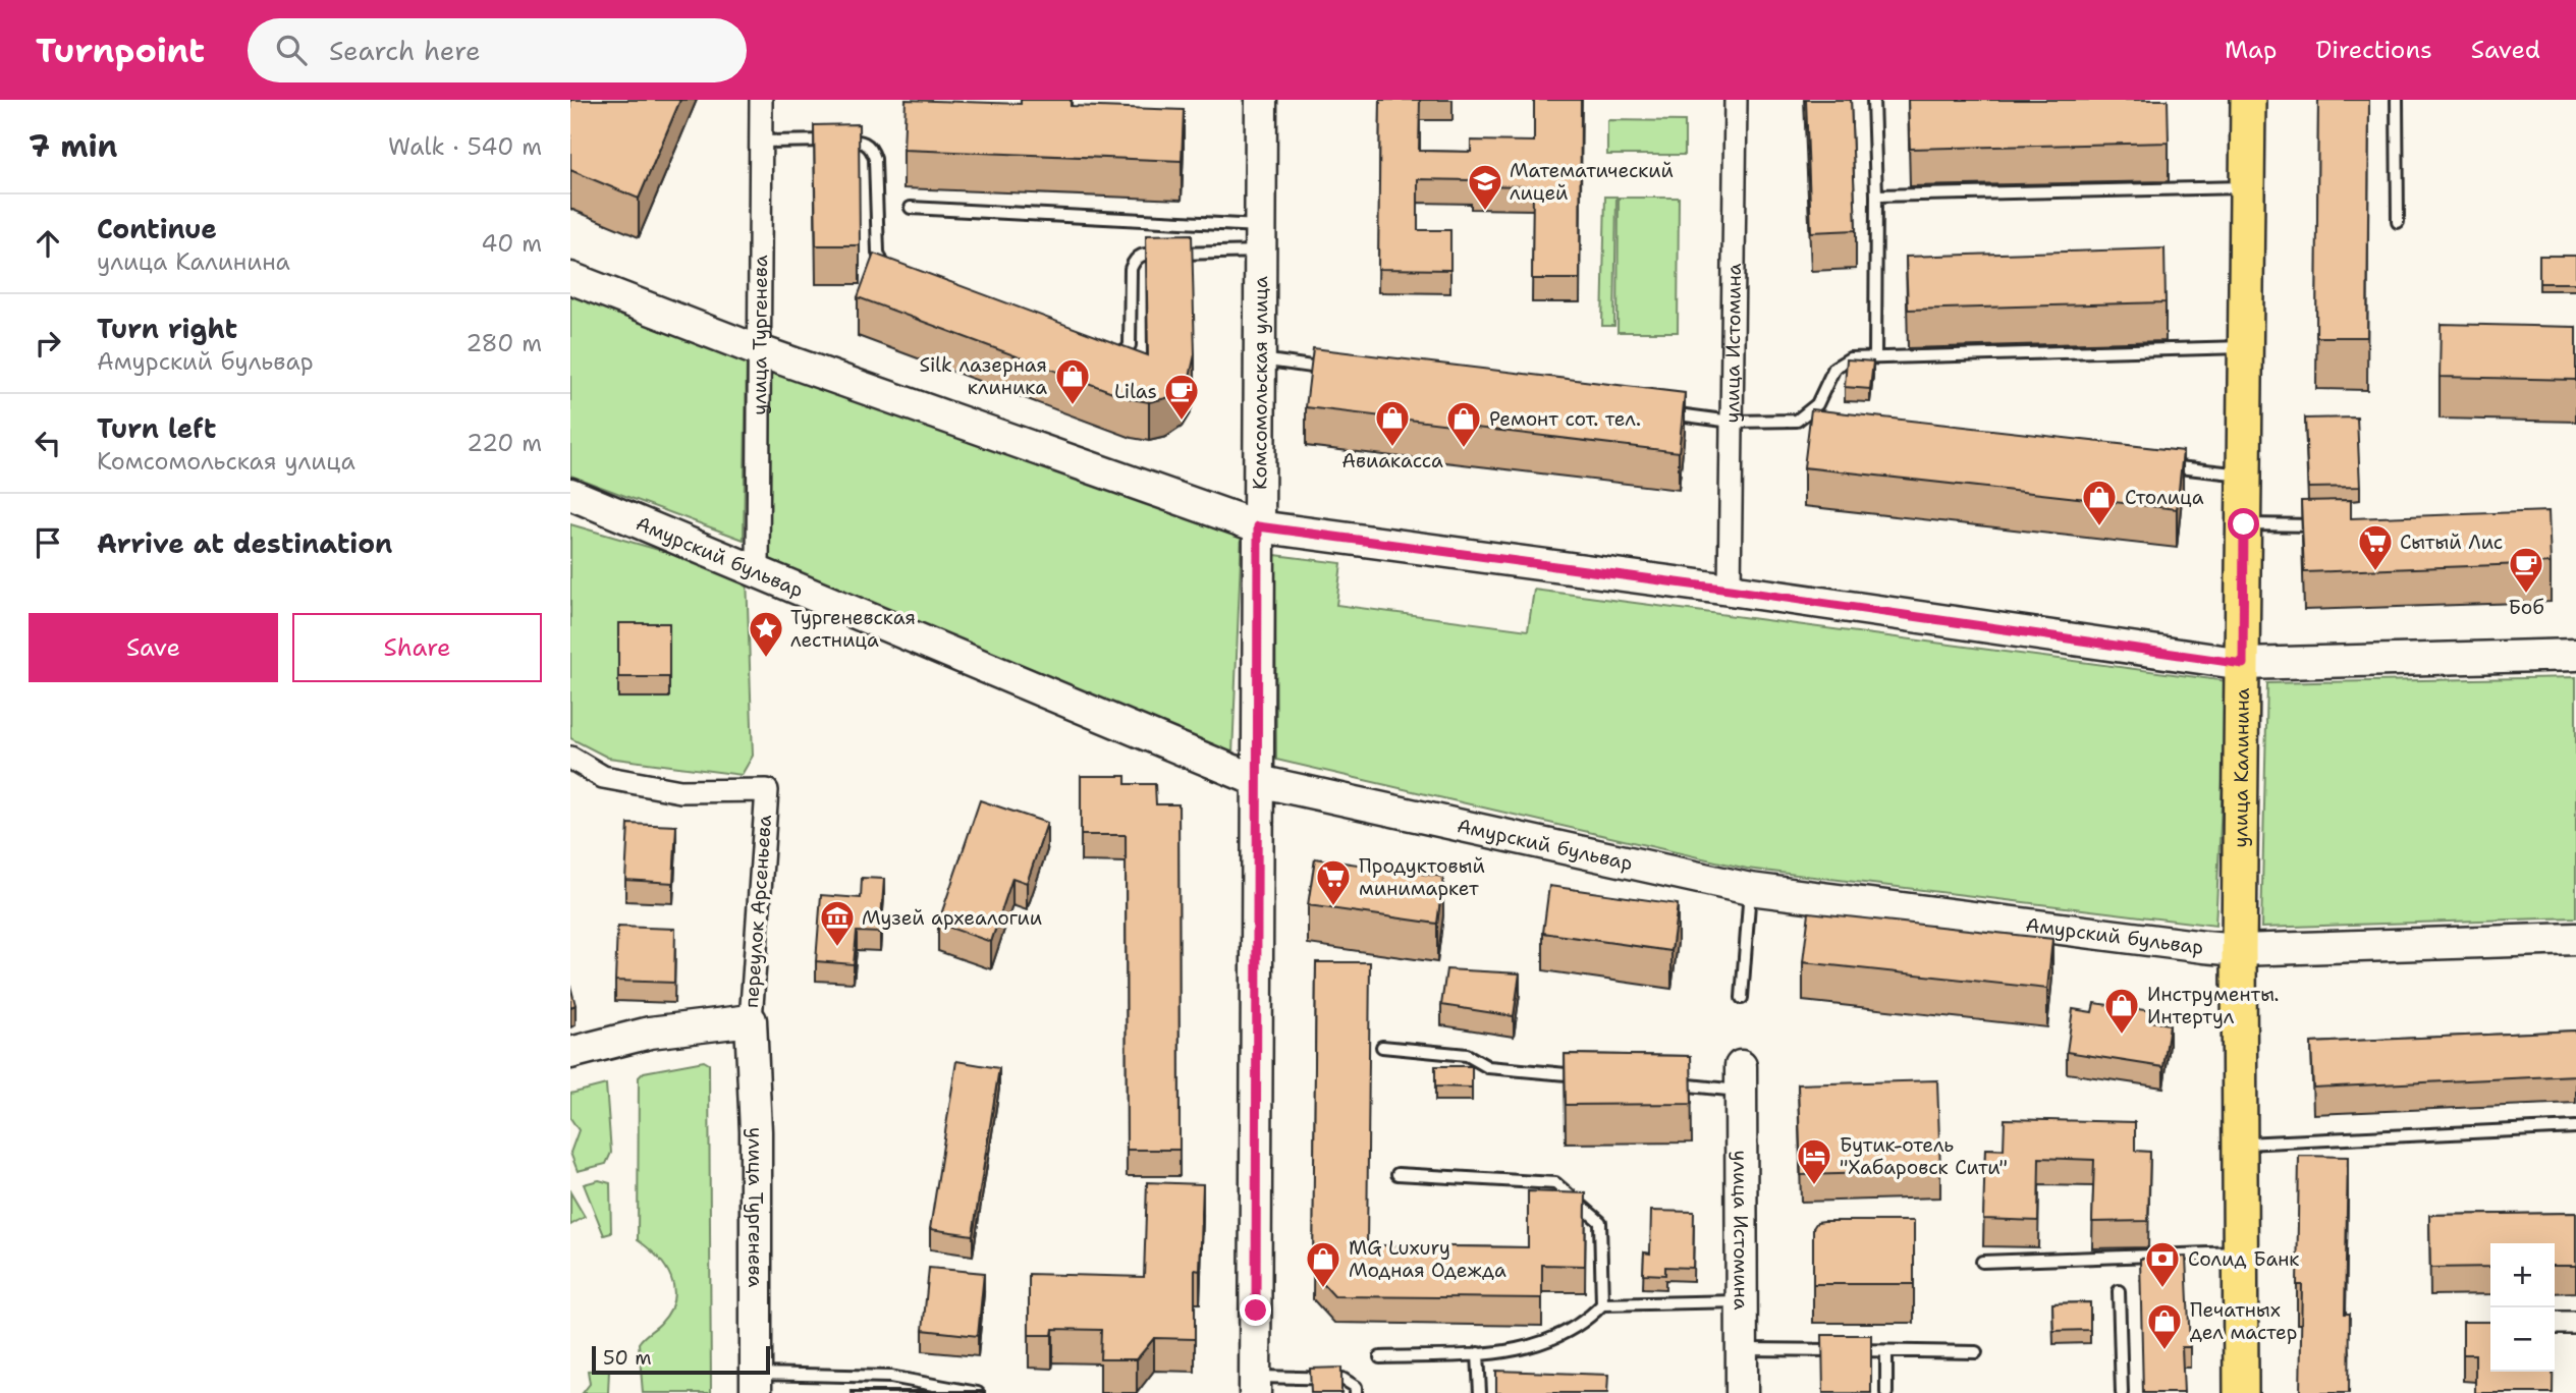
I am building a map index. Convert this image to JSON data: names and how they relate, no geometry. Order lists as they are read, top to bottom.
{
  "streets": {
    "main road": ["улица Калинина"],
    "street": [
      "улица Тургенева",
      "улица Истомина",
      "Комсомольская улица",
      "Амурский бульвар",
      "переулок Арсеньева"
    ]
  },
  "crossings": [
    ["улица Тургенева", "Амурский бульвар"],
    ["улица Тургенева", "переулок Арсеньева"],
    ["Комсомольская улица", "Амурский бульвар"],
    ["Амурский бульвар", "улица Калинина"]
  ],
  "places": {
    "school or university": ["Математический лицей"],
    "shop": [
      "Silk лазерная клиника",
      "Авиакасса",
      "Ремонт сот. тел.",
      "Столица",
      "Инструменты. Интертул",
      "MG Luxury Модная Одежда",
      "Печатных дел мастер"
    ],
    "cafe": ["Lilas", "Боб"],
    "supermarket": ["Сытый Лис", "Продуктовый минимаркет"],
    "place": ["Тургеневская лестница"],
    "museum": ["Музей археалогии"],
    "hotel": ["Бутик-отель \"Хабаровск Сити\""],
    "bank": ["Солид Банк"]
  },
  "scale_bar": "50 m",
  "page": {
    "header": "Turnpoint",
    "search": "Search here",
    "nav": ["Map", "Directions", "Saved"],
    "heading": ["7 min", "Walk · 540 m"],
    "list": [
      ["Continue", "улица Калинина", "40 m"],
      ["Turn right", "Амурский бульвар", "280 m"],
      ["Turn left", "Комсомольская улица", "220 m"],
      "Arrive at destination"
    ],
    "buttons": ["Save", "Share"],
    "map_buttons": ["+", "−"],
    "scale": "50 m"
  }
}
